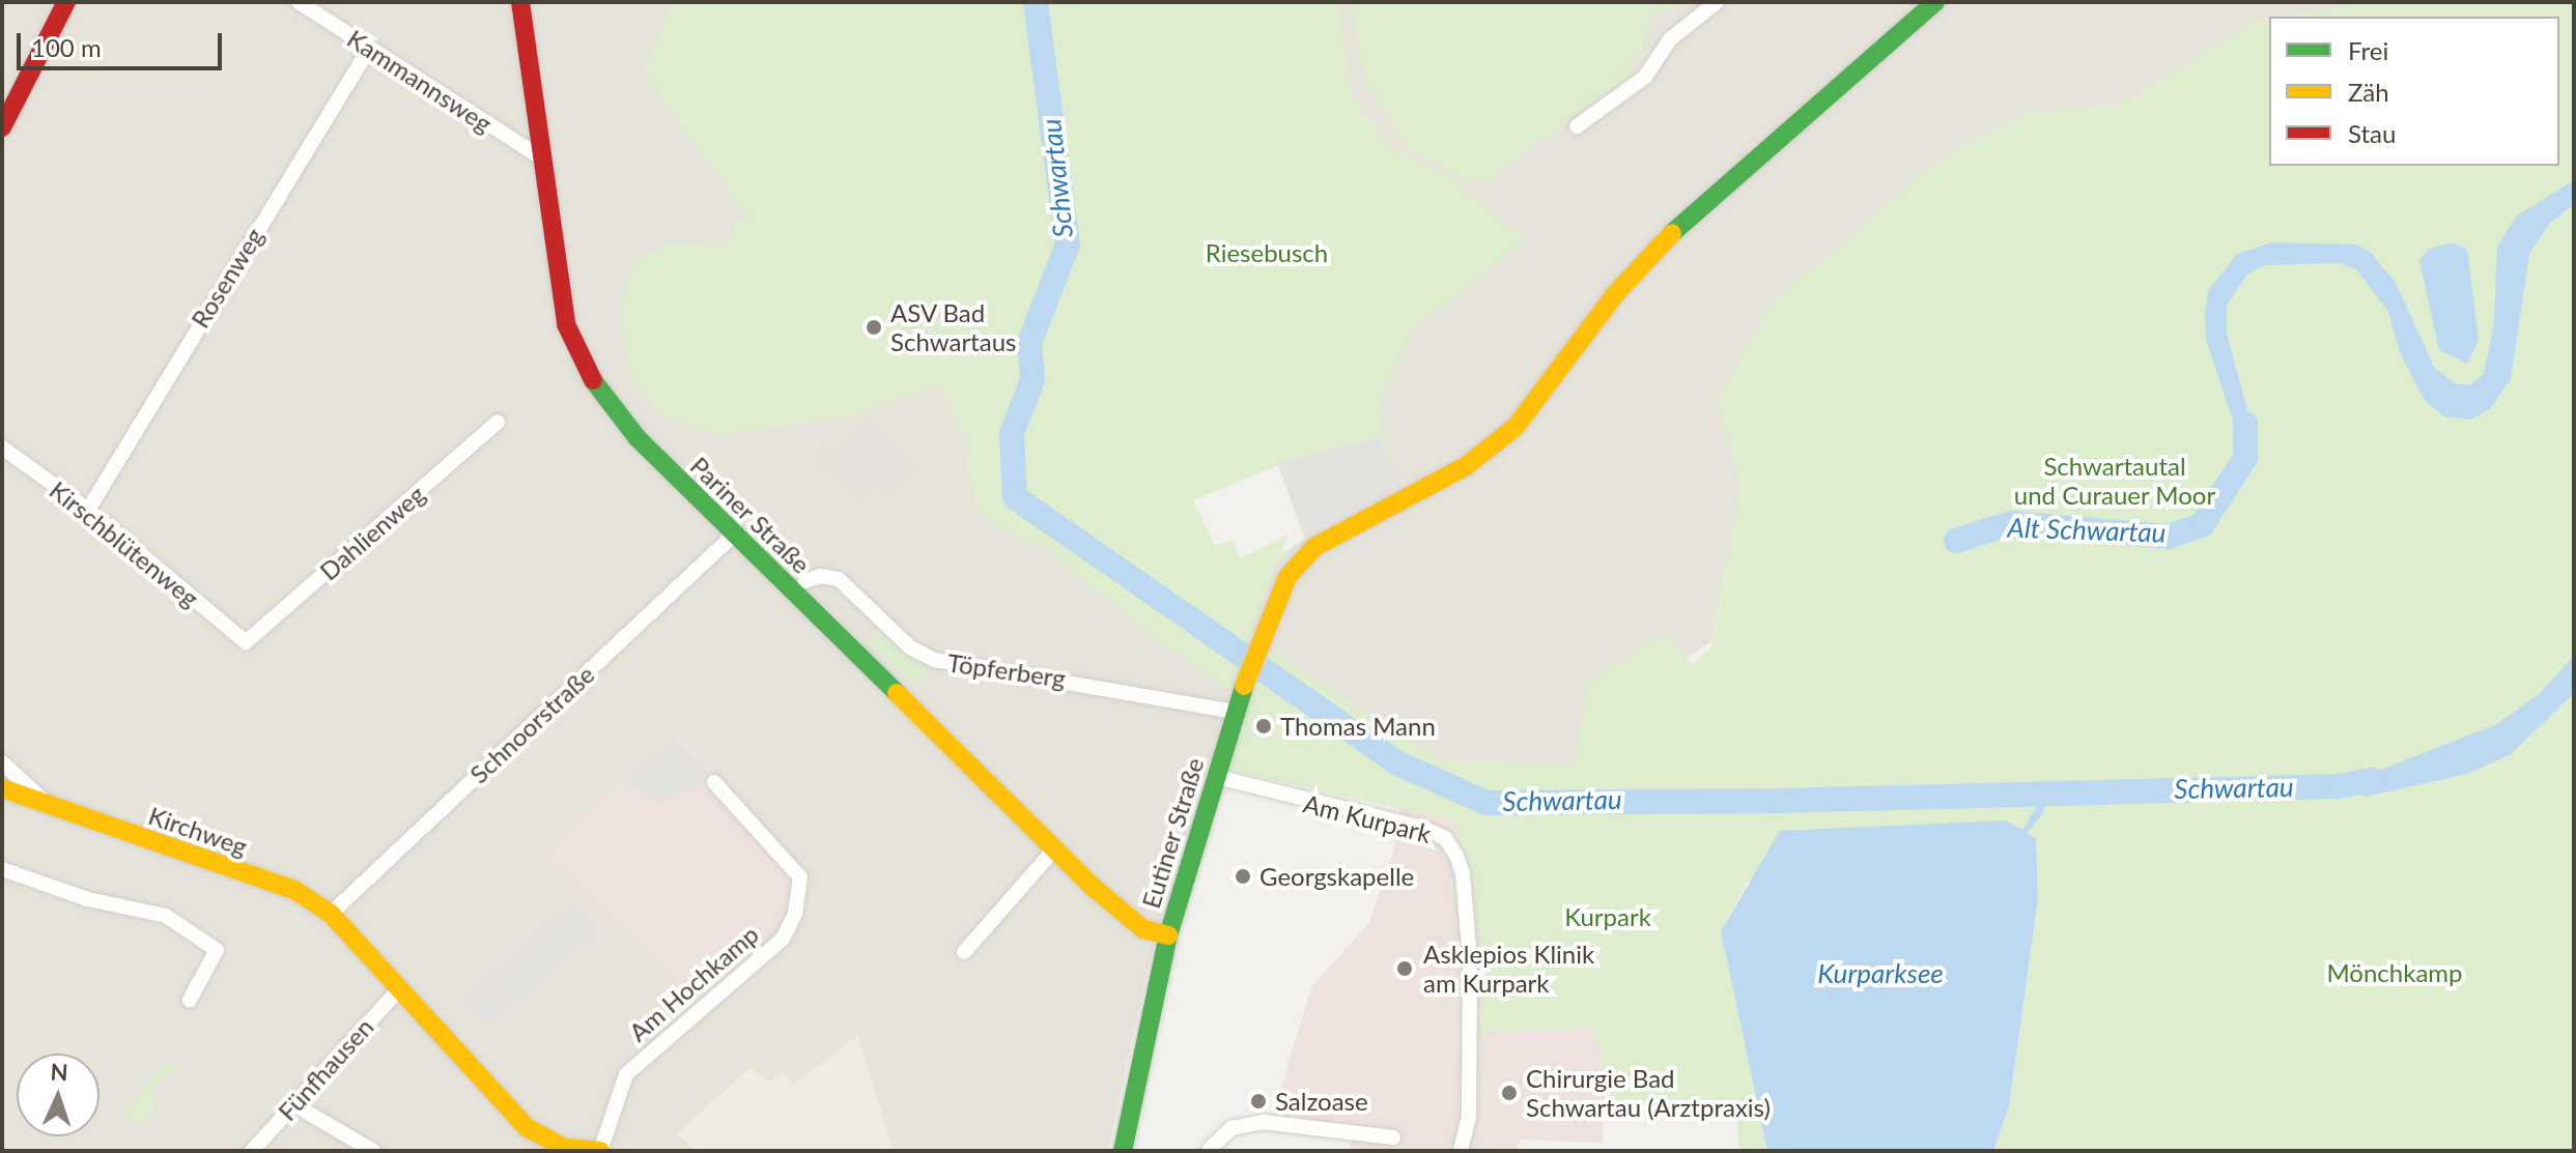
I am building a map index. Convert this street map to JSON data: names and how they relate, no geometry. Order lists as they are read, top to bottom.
{
  "streets": {
    "street": [
      "Kammannsweg",
      "Rosenweg",
      "Pariner Straße",
      "Dahlienweg",
      "Kirschblütenweg",
      "Töpferberg",
      "Schnoorstraße",
      "Am Kurpark",
      "Kirchweg",
      "Eutiner Straße",
      "Am Hochkamp",
      "Fünfhausen"
    ]
  },
  "crossings": [
    ["Kammannsweg", "Rosenweg"],
    ["Kammannsweg", "Pariner Straße"],
    ["Rosenweg", "Kirschblütenweg"],
    ["Pariner Straße", "Schnoorstraße"],
    ["Pariner Straße", "Eutiner Straße"],
    ["Dahlienweg", "Kirschblütenweg"],
    ["Töpferberg", "Eutiner Straße"],
    ["Schnoorstraße", "Kirchweg"],
    ["Schnoorstraße", "Am Hochkamp"],
    ["Am Kurpark", "Eutiner Straße"],
    ["Kirchweg", "Am Hochkamp"],
    ["Am Hochkamp", "Fünfhausen"]
  ],
  "water": ["Schwartau", "Alt Schwartau", "Kurparksee"],
  "parks": [
    "Riesebusch",
    "Schwartautal und Curauer Moor",
    "Kurpark",
    "Mönchkamp"
  ],
  "places": [
    "ASV Bad Schwartaus",
    "Thomas Mann",
    "Georgskapelle",
    "Asklepios Klinik am Kurpark",
    "Chirurgie Bad Schwartau (Arztpraxis)",
    "Salzoase"
  ],
  "legend": ["Frei", "Zäh", "Stau"],
  "scale_bar": "100 m",
  "north": "top"
}
